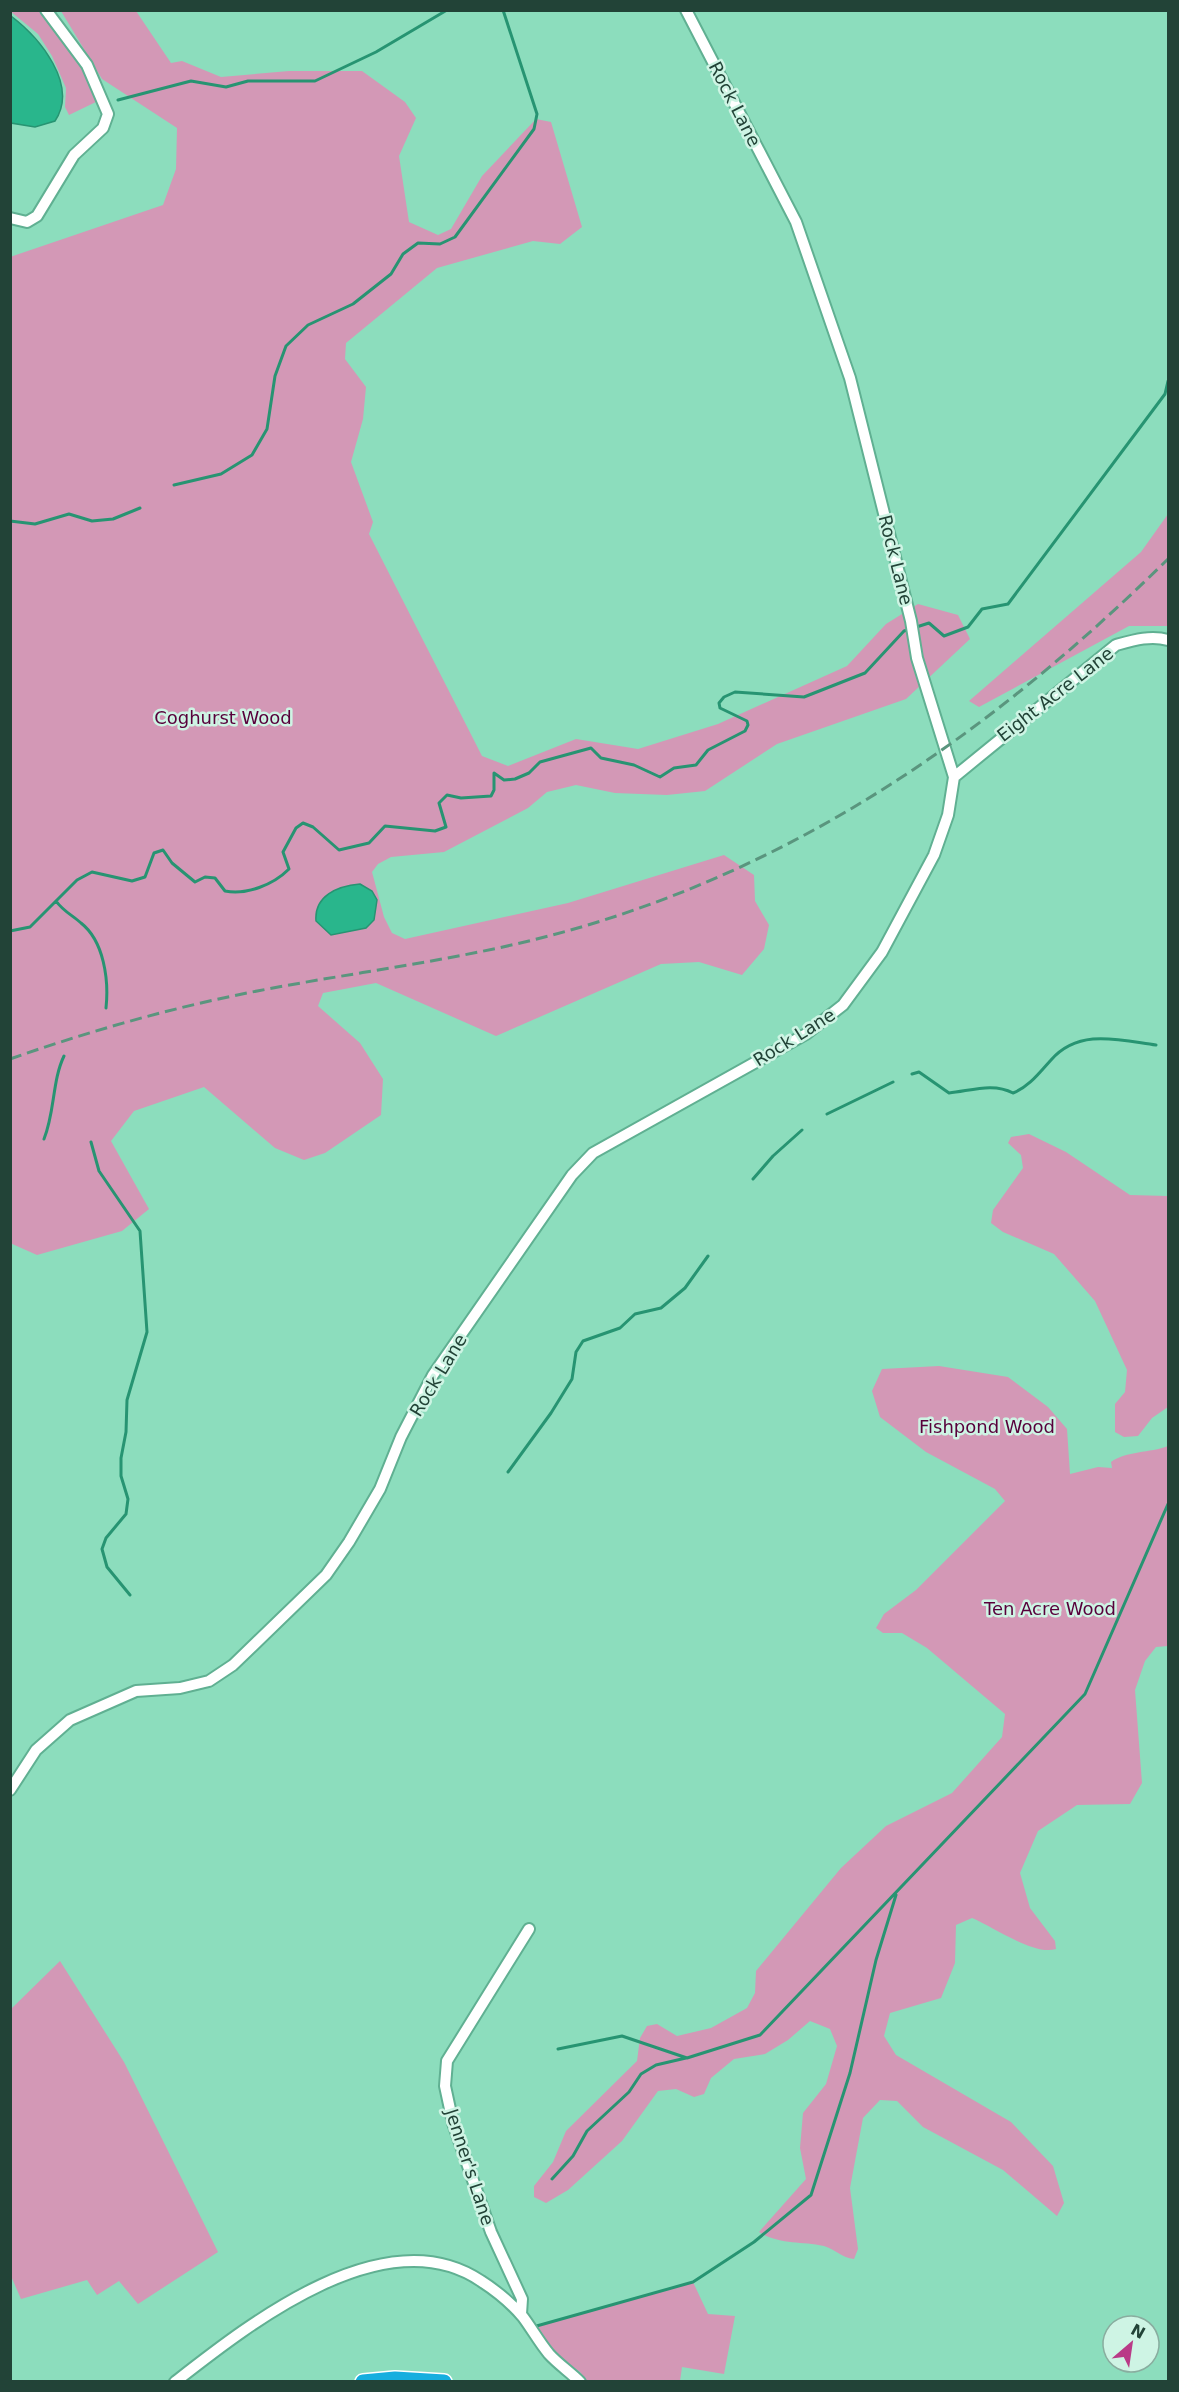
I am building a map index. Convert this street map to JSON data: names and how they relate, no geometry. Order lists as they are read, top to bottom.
{
  "streets": {
    "street": ["Rock Lane", "Eight Acre Lane", "Jenner's Lane"]
  },
  "crossings": [
    ["Rock Lane", "Eight Acre Lane"]
  ],
  "parks": ["Coghurst Wood", "Fishpond Wood", "Ten Acre Wood"],
  "north": "top right"
}
